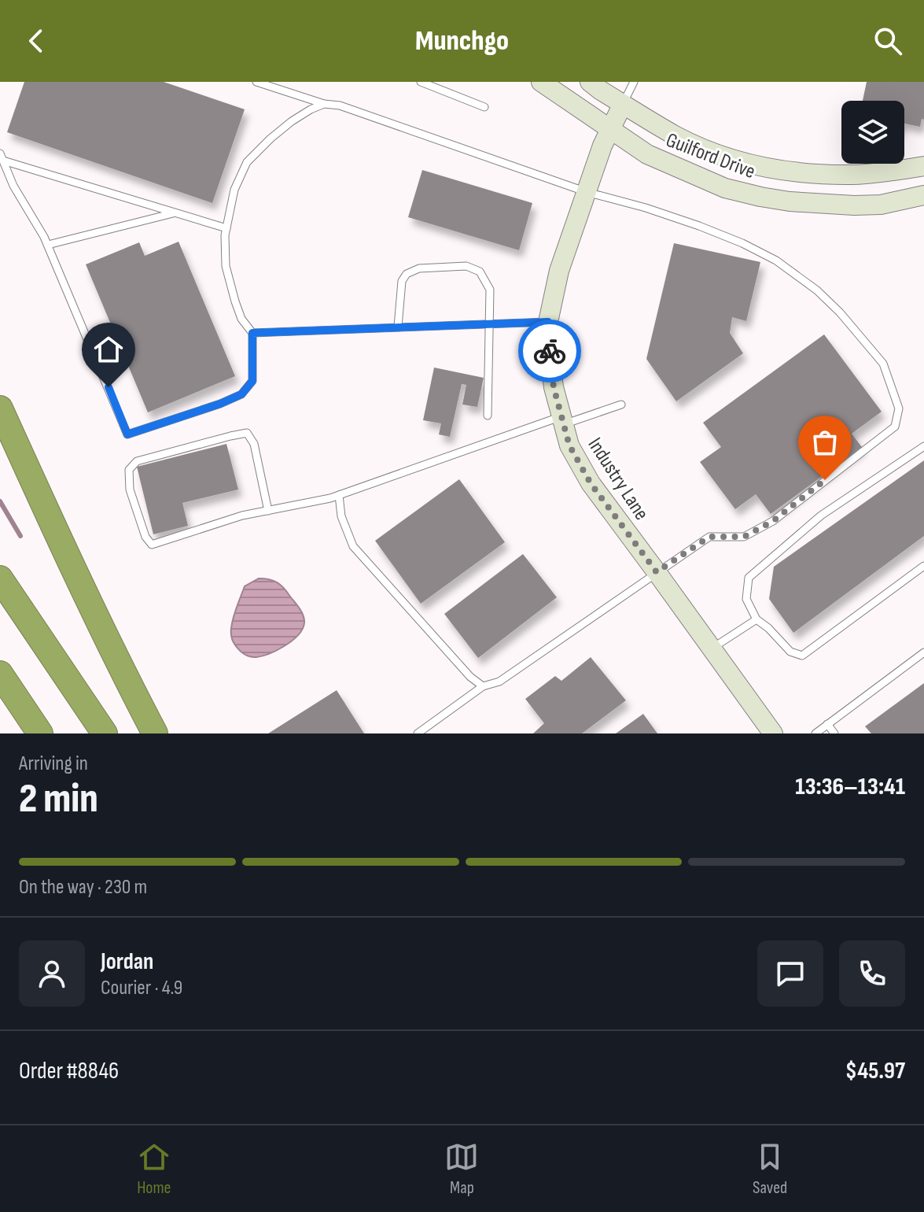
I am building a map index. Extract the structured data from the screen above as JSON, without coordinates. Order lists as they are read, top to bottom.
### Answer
{
  "streets": {
    "main road": ["Guilford Drive", "Industry Lane"]
  },
  "crossings": [
    ["Guilford Drive", "Industry Lane"]
  ],
  "page": {
    "header": "Munchgo",
    "heading": ["2 min", "Arriving in", "13:36–13:41"],
    "panel": [
      "Jordan",
      "Courier · 4.9",
      "Order #8846",
      "$45.97"
    ],
    "bar": "On the way · 230 m",
    "tabs": ["Home", "Map", "Saved"]
  }
}
